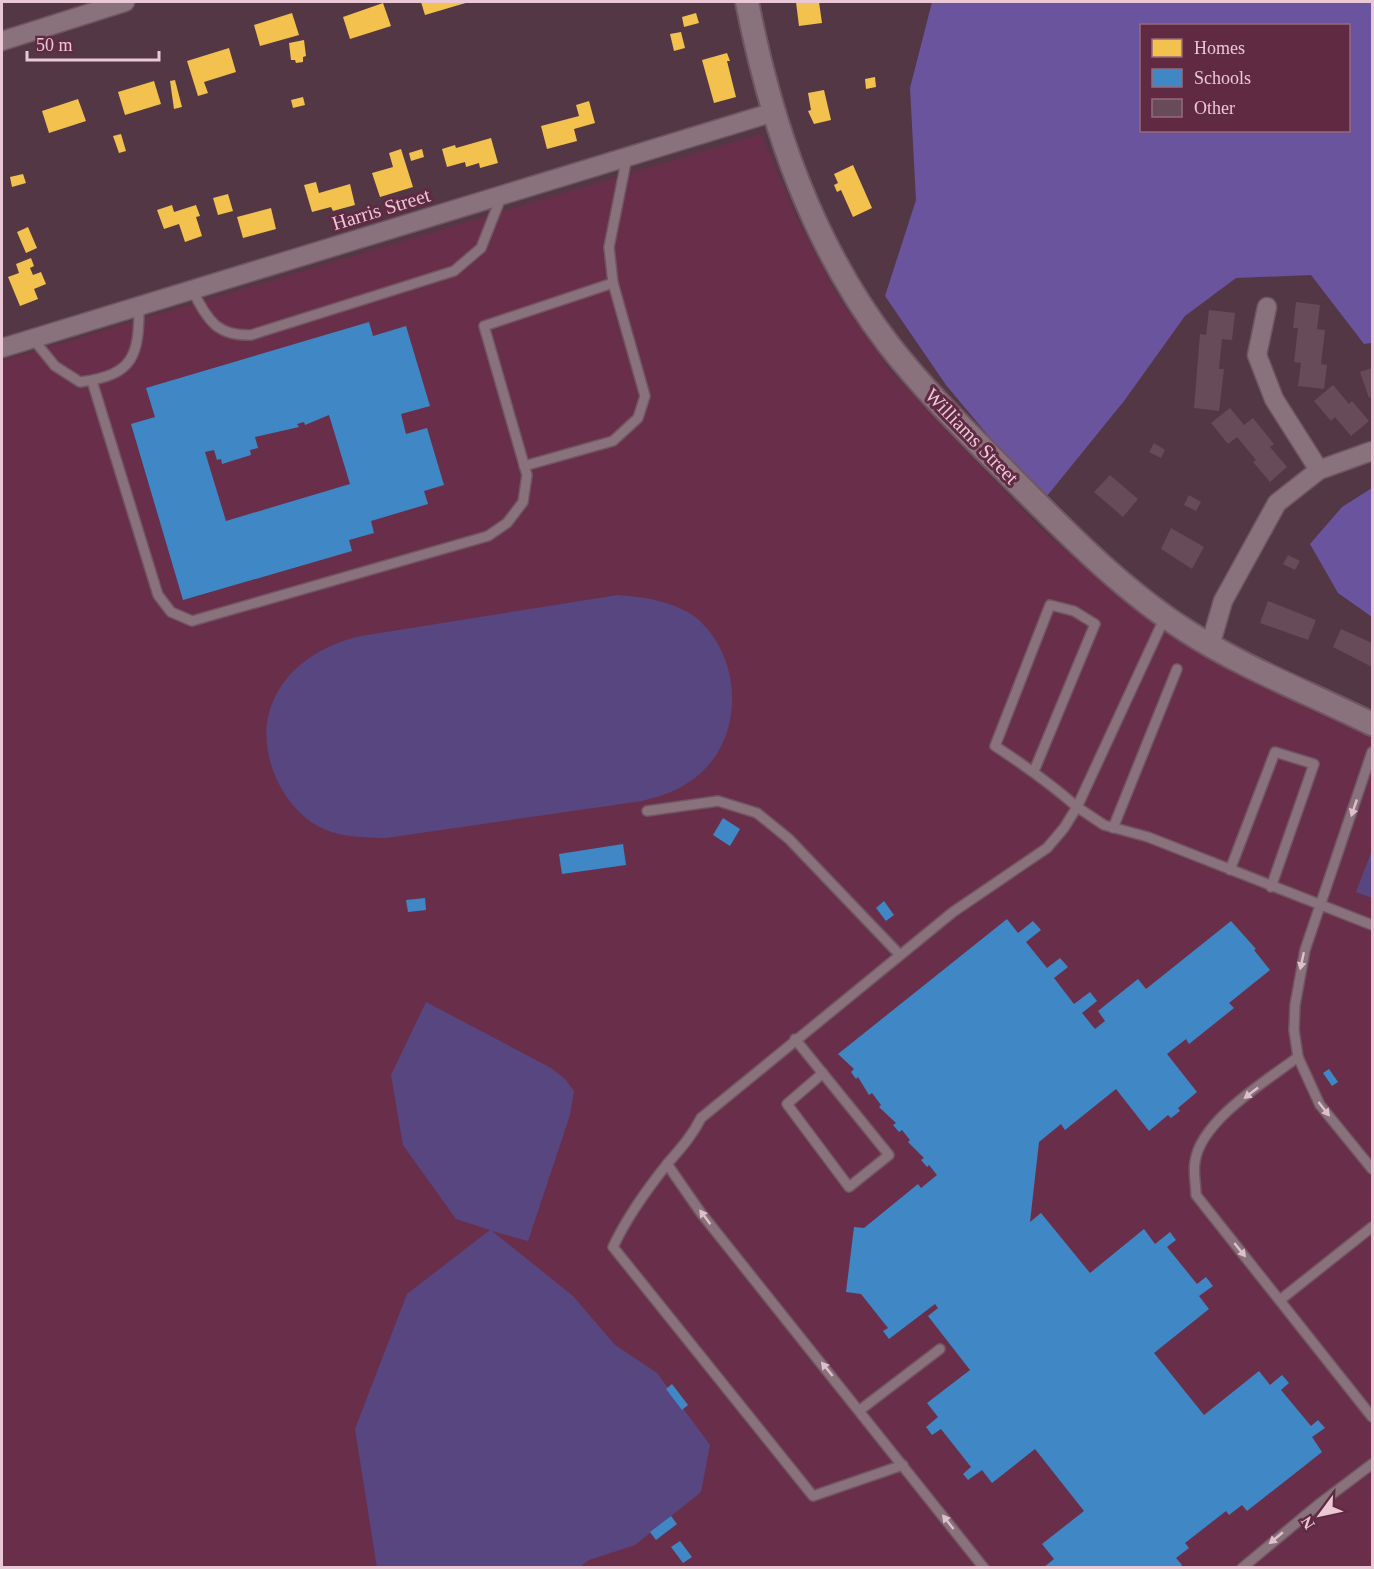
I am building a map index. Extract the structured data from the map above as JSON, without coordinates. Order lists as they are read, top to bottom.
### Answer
{
  "streets": {
    "street": ["Harris Street", "Williams Street"]
  },
  "crossings": [
    ["Harris Street", "Williams Street"]
  ],
  "legend": ["Homes", "Schools", "Other"],
  "scale_bar": "50 m",
  "north": "bottom left"
}
